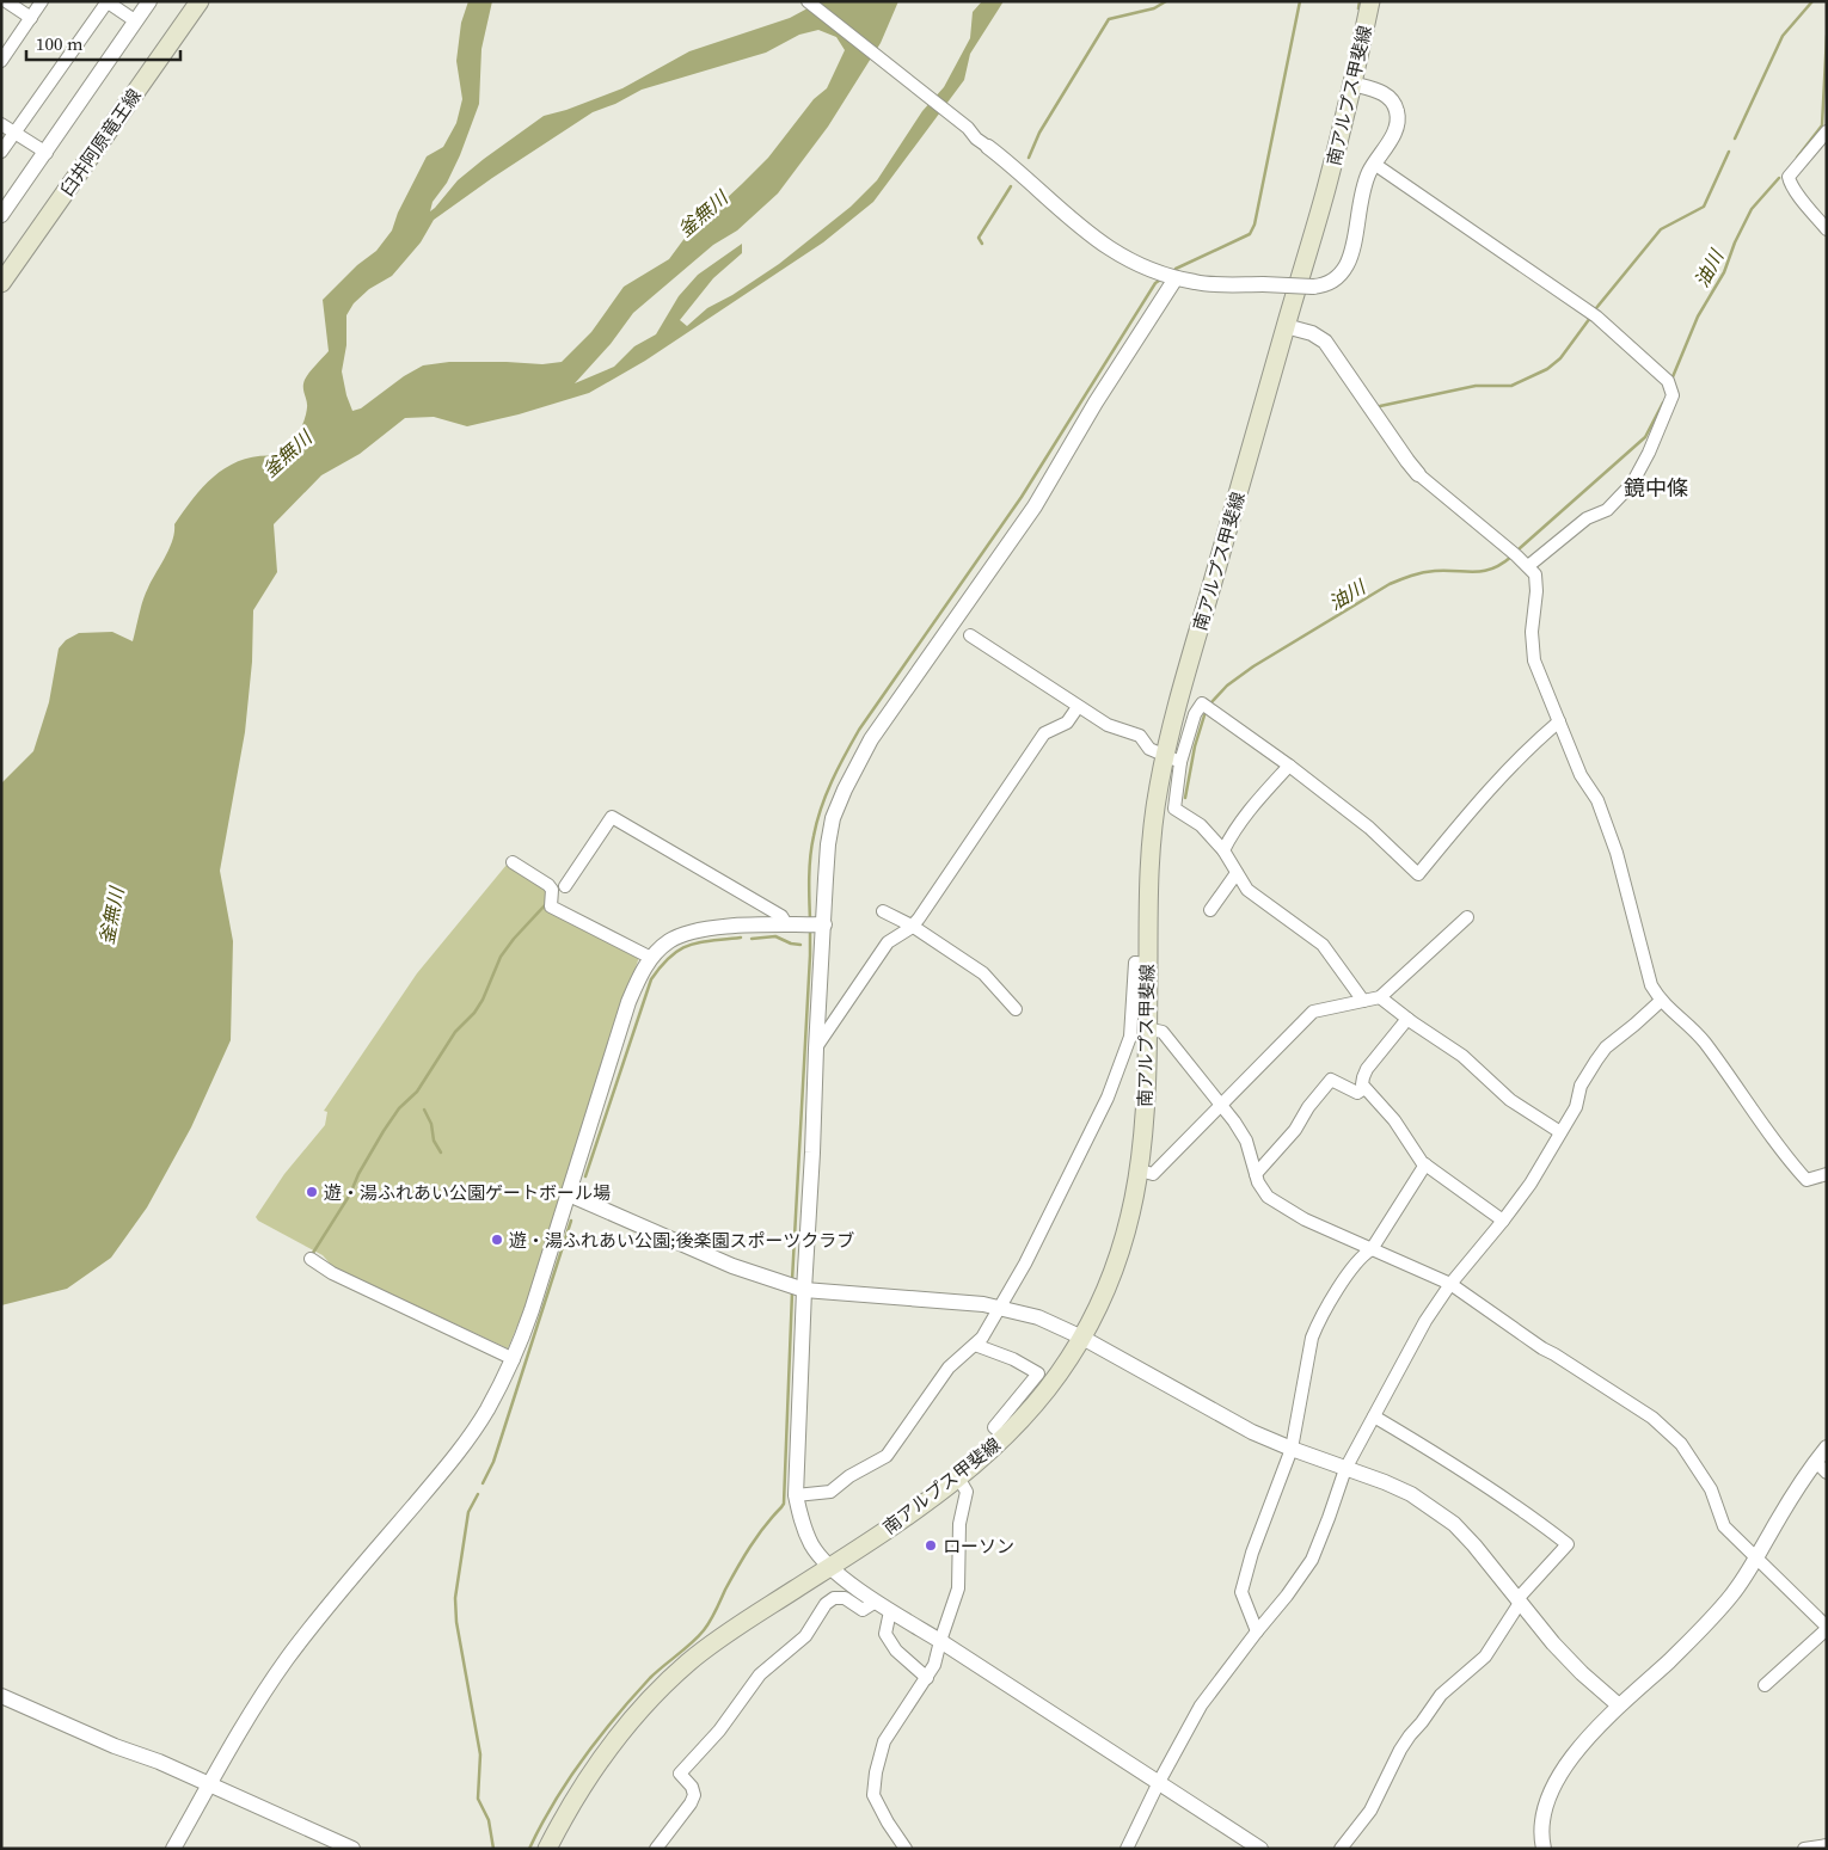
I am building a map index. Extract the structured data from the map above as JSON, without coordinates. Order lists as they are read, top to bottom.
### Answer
{
  "streets": {
    "main road": ["南アルプス甲斐線", "臼井阿原竜王線"]
  },
  "districts": ["鏡中條"],
  "water": ["釜無川", "油川"],
  "places": ["遊・湯ふれあい公園ゲートボール場", "遊・湯ふれあい公園;後楽園スポーツクラブ", "ローソン"],
  "scale_bar": "100 m"
}
